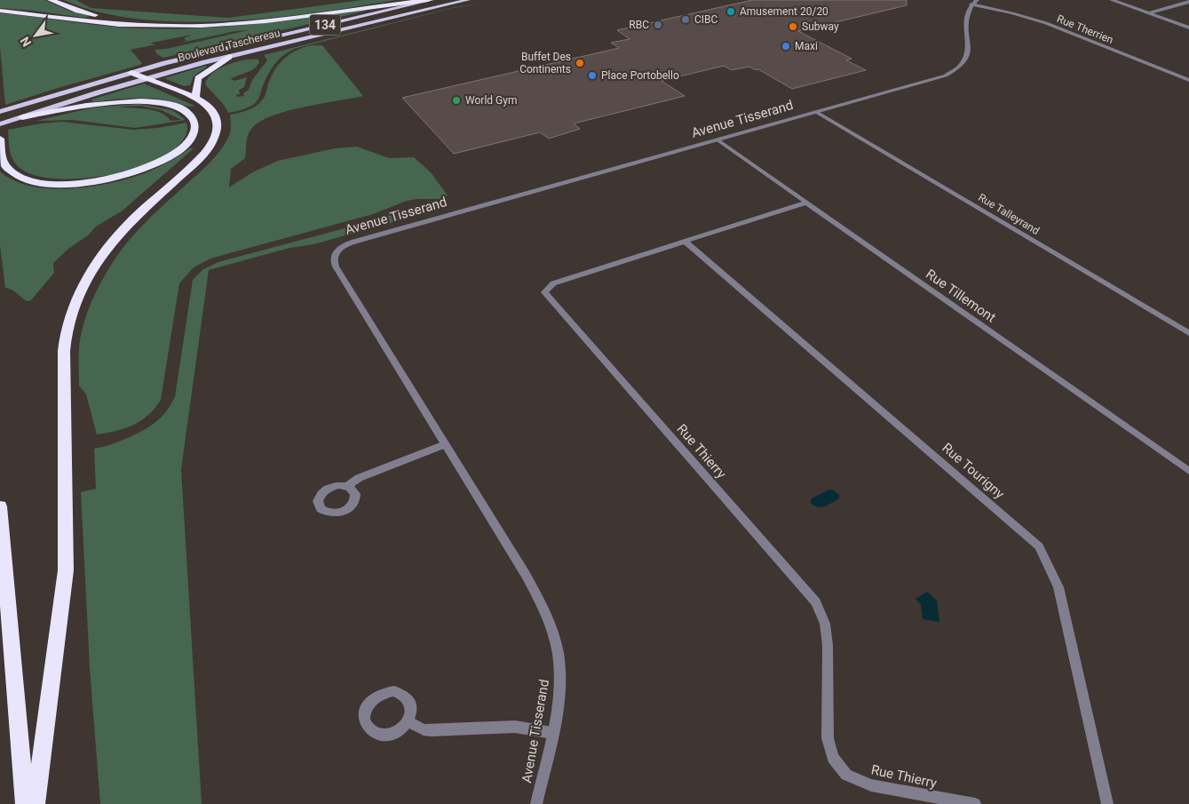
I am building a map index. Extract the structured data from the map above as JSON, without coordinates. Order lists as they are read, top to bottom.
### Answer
{
  "streets": {
    "main road": ["134", "Boulevard Taschereau"],
    "street": [
      "Rue Therrien",
      "Avenue Tisserand",
      "Rue Talleyrand",
      "Rue Tillemont",
      "Rue Thierry",
      "Rue Tourigny"
    ]
  },
  "crossings": [
    ["Rue Therrien", "Avenue Tisserand"],
    ["Avenue Tisserand", "Rue Talleyrand"],
    ["Avenue Tisserand", "Rue Tillemont"],
    ["Rue Tillemont", "Rue Thierry"],
    ["Rue Thierry", "Rue Tourigny"]
  ],
  "places": [
    "Amusement 20/20",
    "CIBC",
    "RBC",
    "Subway",
    "Maxi",
    "Buffet Des Continents",
    "Place Portobello",
    "World Gym"
  ],
  "north": "bottom left"
}
